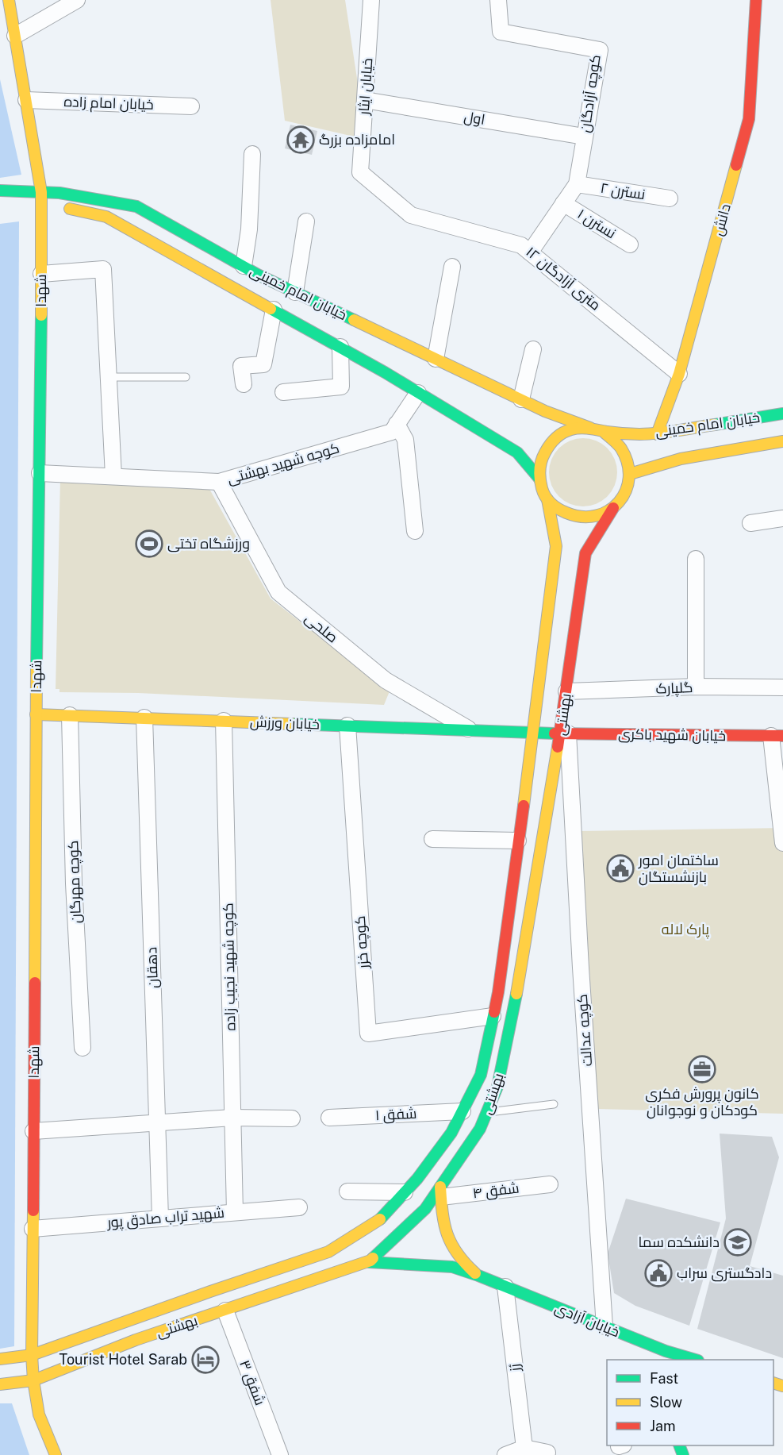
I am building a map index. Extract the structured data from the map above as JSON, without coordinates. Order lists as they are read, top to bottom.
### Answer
{
  "streets": {
    "main road": [
      "دانش",
      "شهدا",
      "خیابان امام خمینی",
      "بهشتی",
      "خیابان ورزش",
      "خیابان شهید باکری",
      "خیابان آزادی"
    ],
    "street": [
      "خیابان ایثار",
      "کوچه آزادگان",
      "خیابان امام زاده",
      "اول",
      "نسترن ۲",
      "نسترن ۱",
      "۱۲ متری آزادگان",
      "کوچه شهید بهشتی",
      "صلحی",
      "گلپارک",
      "کوچه مهرگان",
      "کوچه خزر",
      "کوچه شهید نجیب زاده",
      "دهقان",
      "کوچه عدالت",
      "شفق ۱",
      "شفق ۴",
      "شهید تراب صادق پور",
      "رُز",
      "شفق ۳"
    ]
  },
  "crossings": [
    ["خیابان ایثار", "اول"],
    ["خیابان ایثار", "۱۲ متری آزادگان"],
    ["کوچه آزادگان", "اول"],
    ["کوچه آزادگان", "نسترن ۲"],
    ["کوچه آزادگان", "نسترن ۱"],
    ["کوچه آزادگان", "۱۲ متری آزادگان"],
    ["خیابان امام زاده", "شهدا"],
    ["دانش", "۱۲ متری آزادگان"],
    ["دانش", "خیابان امام خمینی"],
    ["شهدا", "خیابان امام خمینی"],
    ["شهدا", "کوچه شهید بهشتی"],
    ["شهدا", "بهشتی"],
    ["شهدا", "خیابان ورزش"],
    ["شهدا", "شهید تراب صادق پور"],
    ["خیابان امام خمینی", "کوچه شهید بهشتی"],
    ["خیابان امام خمینی", "بهشتی"],
    ["کوچه شهید بهشتی", "صلحی"],
    ["صلحی", "خیابان ورزش"],
    ["گلپارک", "بهشتی"],
    ["بهشتی", "خیابان ورزش"],
    ["بهشتی", "خیابان شهید باکری"],
    ["بهشتی", "کوچه خزر"],
    ["بهشتی", "کوچه عدالت"],
    ["بهشتی", "شفق ۱"],
    ["بهشتی", "شفق ۴"],
    ["بهشتی", "خیابان آزادی"],
    ["بهشتی", "شفق ۳"],
    ["خیابان ورزش", "خیابان شهید باکری"],
    ["خیابان ورزش", "کوچه مهرگان"],
    ["خیابان ورزش", "کوچه خزر"],
    ["خیابان ورزش", "کوچه شهید نجیب زاده"],
    ["خیابان ورزش", "دهقان"],
    ["خیابان شهید باکری", "کوچه عدالت"],
    ["کوچه شهید نجیب زاده", "شهید تراب صادق پور"],
    ["دهقان", "شهید تراب صادق پور"],
    ["کوچه عدالت", "خیابان آزادی"],
    ["خیابان آزادی", "رُز"]
  ],
  "parks": ["پارک لاله"],
  "places": {
    "temple": ["امامزاده بزرگ"],
    "sports": ["ورزشگاه تختی"],
    "public building": ["ساختمان امور بازنشستگان", "دادگستری سراب"],
    "office": ["کانون پرورش فکری کودکان و نوجوانان"],
    "school or university": ["دانشکده سما"],
    "hotel": ["Tourist Hotel Sarab"]
  },
  "legend": ["Fast", "Slow", "Jam"]
}
